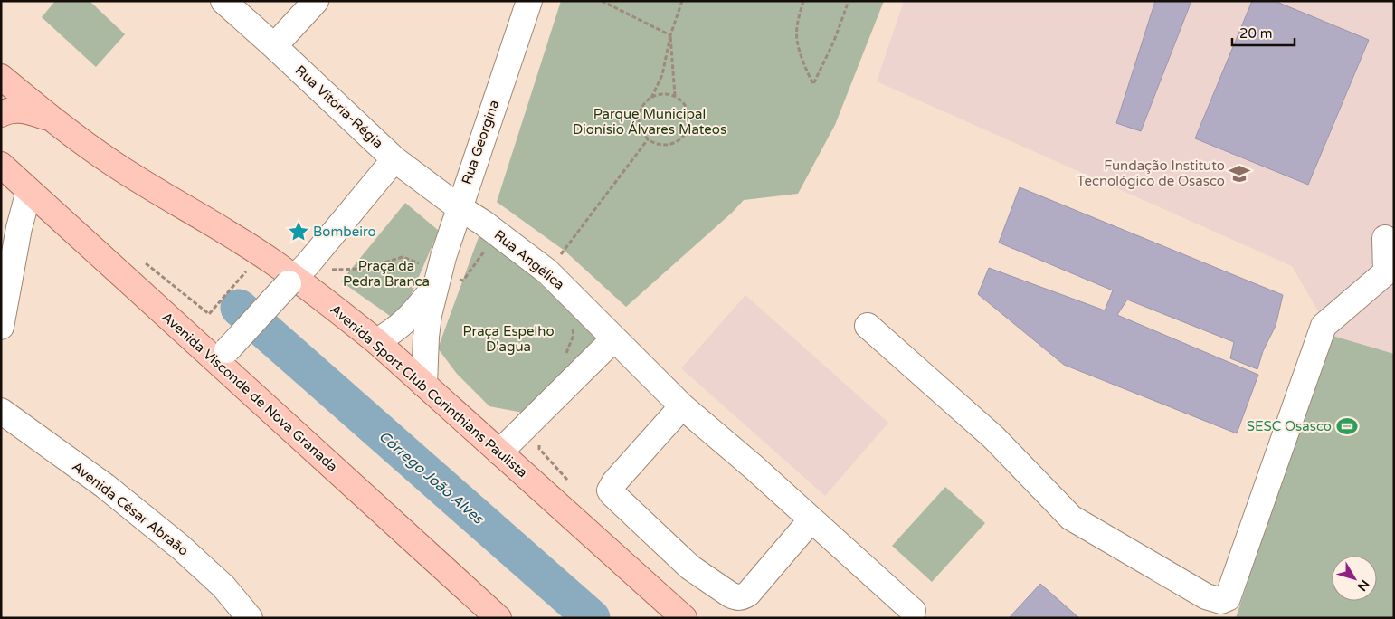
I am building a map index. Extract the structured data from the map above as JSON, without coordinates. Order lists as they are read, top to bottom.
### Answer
{
  "streets": {
    "main road": ["Avenida Sport Club Corinthians Paulista", "Avenida Visconde de Nova Granada"],
    "street": [
      "Rua Vitória-Régia",
      "Rua Georgina",
      "Rua Angélica",
      "Avenida César Abraão"
    ]
  },
  "crossings": [
    ["Rua Vitória-Régia", "Rua Georgina"],
    ["Rua Vitória-Régia", "Rua Angélica"],
    ["Rua Georgina", "Rua Angélica"],
    ["Rua Georgina", "Avenida Sport Club Corinthians Paulista"]
  ],
  "water": ["Córrego João Alves"],
  "parks": ["Parque Municipal Dionísio Álvares Mateos", "Praça da Pedra Branca", "Praça Espelho D'agua"],
  "places": {
    "school or university": ["Fundação Instituto Tecnológico de Osasco"],
    "place": ["Bombeiro"],
    "sports": ["SESC Osasco"]
  },
  "scale_bar": "20 m",
  "north": "bottom right"
}
